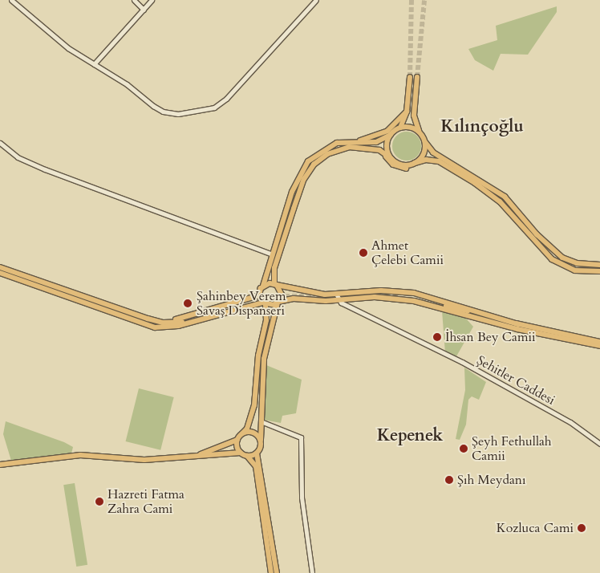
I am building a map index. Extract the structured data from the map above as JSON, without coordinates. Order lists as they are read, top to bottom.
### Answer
{
  "streets": {
    "street": ["Şehitler Caddesi"]
  },
  "districts": ["Kılınçoğlu", "Kepenek"],
  "places": [
    "Ahmet Çelebi Camii",
    "Şahinbey Verem Savaş Dispanseri",
    "İhsan Bey Camii",
    "Şeyh Fethullah Camii",
    "Şıh Meydanı",
    "Hazreti Fatma Zahra Cami",
    "Kozluca Cami"
  ]
}
